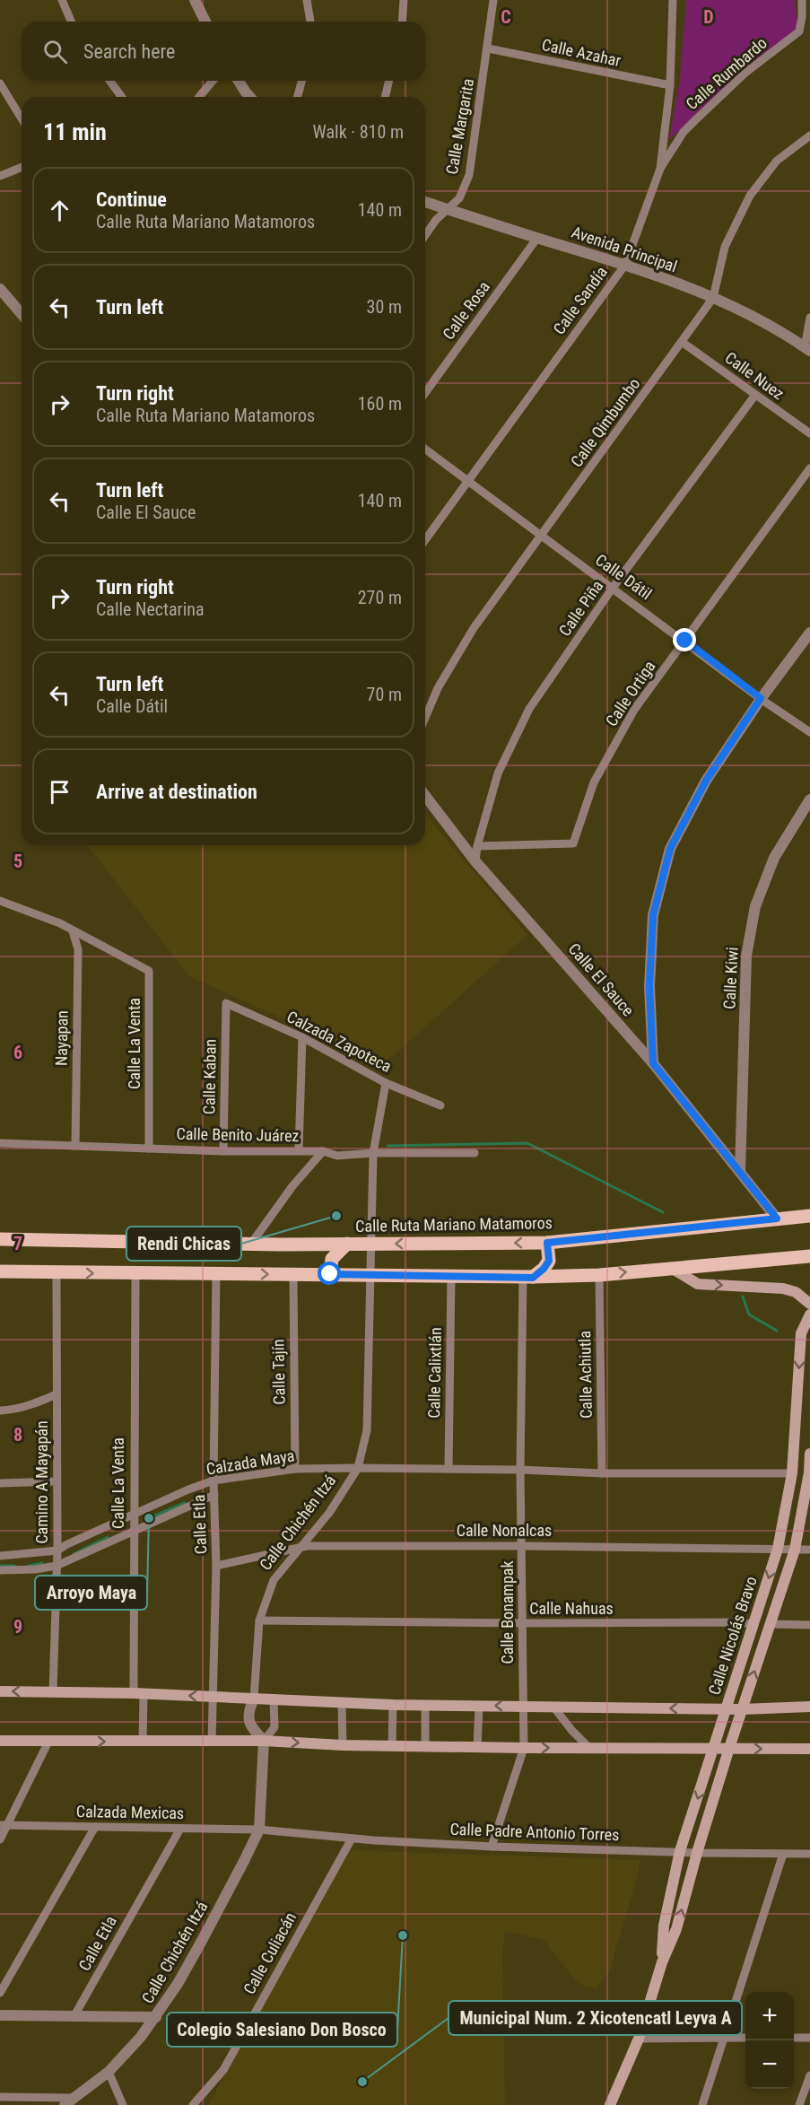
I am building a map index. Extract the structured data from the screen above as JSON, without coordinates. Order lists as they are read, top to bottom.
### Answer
{
  "streets": {
    "main road": ["Calle Ruta Mariano Matamoros", "Calle Nicolás Bravo"],
    "street": [
      "Calle Azahar",
      "Calle Rumbardo",
      "Calle Margarita",
      "Avenida Principal",
      "Calle Sandía",
      "Calle Rosa",
      "Calle Nuez",
      "Calle Qimbumbo",
      "Calle Dátil",
      "Calle Piña",
      "Calle Ortiga",
      "Calle Kiwi",
      "Calle El Sauce",
      "Nayapan",
      "Calzada Zapoteca",
      "Calle La Venta",
      "Calle Kaban",
      "Calle Benito Juárez",
      "Calle Tajín",
      "Calle Calixtlán",
      "Calle Achiutla",
      "Calzada Maya",
      "Camino A Mayapán",
      "Calle Chichén Itzá",
      "Calle Etla",
      "Calle Nonalcas",
      "Calle Nahuas",
      "Calle Bonampak",
      "Calzada Mexicas",
      "Calle Padre Antonio Torres",
      "Calle Culiacán"
    ]
  },
  "crossings": [
    ["Calle Azahar", "Calle Margarita"],
    ["Calle Azahar", "Calle Sandía"],
    ["Calle Rumbardo", "Calle Sandía"],
    ["Calle Margarita", "Avenida Principal"],
    ["Avenida Principal", "Calle Sandía"],
    ["Avenida Principal", "Calle Rosa"],
    ["Avenida Principal", "Calle Qimbumbo"],
    ["Calle Sandía", "Calle Dátil"],
    ["Calle Nuez", "Calle Qimbumbo"],
    ["Calle Nuez", "Calle Piña"],
    ["Calle Qimbumbo", "Calle Dátil"],
    ["Calle Dátil", "Calle Piña"],
    ["Calle Dátil", "Calle Ortiga"],
    ["Calle Piña", "Calle Ortiga"],
    ["Calle Piña", "Calle El Sauce"],
    ["Calle Kiwi", "Calle El Sauce"],
    ["Calle El Sauce", "Calle Ruta Mariano Matamoros"],
    ["Nayapan", "Calle La Venta"],
    ["Nayapan", "Calle Benito Juárez"],
    ["Calzada Zapoteca", "Calle Kaban"],
    ["Calzada Zapoteca", "Calle Chichén Itzá"],
    ["Calle La Venta", "Calle Benito Juárez"],
    ["Calle La Venta", "Calzada Maya"],
    ["Calle Kaban", "Calle Benito Juárez"],
    ["Calle Benito Juárez", "Calle Chichén Itzá"],
    ["Calle Ruta Mariano Matamoros", "Calle Chichén Itzá"],
    ["Calle Tajín", "Calzada Maya"],
    ["Calle Calixtlán", "Calzada Maya"],
    ["Calle Achiutla", "Calzada Maya"],
    ["Calzada Maya", "Camino A Mayapán"],
    ["Calzada Maya", "Calle Chichén Itzá"],
    ["Calzada Maya", "Calle Etla"],
    ["Calzada Maya", "Calle Bonampak"],
    ["Calzada Maya", "Calle Nicolás Bravo"],
    ["Calle Chichén Itzá", "Calle Nonalcas"],
    ["Calle Chichén Itzá", "Calle Nahuas"],
    ["Calle Chichén Itzá", "Calzada Mexicas"],
    ["Calle Chichén Itzá", "Calle Padre Antonio Torres"],
    ["Calle Etla", "Calle Nonalcas"],
    ["Calle Etla", "Calzada Mexicas"],
    ["Calle Nonalcas", "Calle Bonampak"],
    ["Calle Nonalcas", "Calle Nicolás Bravo"],
    ["Calle Nahuas", "Calle Bonampak"],
    ["Calle Nahuas", "Calle Nicolás Bravo"],
    ["Calle Bonampak", "Calle Padre Antonio Torres"],
    ["Calle Nicolás Bravo", "Calle Padre Antonio Torres"],
    ["Calzada Mexicas", "Calle Padre Antonio Torres"],
    ["Calle Padre Antonio Torres", "Calle Culiacán"]
  ],
  "places": [
    "Rendi Chicas",
    "Arroyo Maya",
    "Colegio Salesiano Don Bosco",
    "Municipal Num. 2 Xicotencatl Leyva A"
  ],
  "page": {
    "search": "Search here",
    "heading": ["11 min", "Walk · 810 m"],
    "list": [
      ["Continue", "Calle Ruta Mariano Matamoros", "140 m"],
      ["Turn left", "30 m"],
      ["Turn right", "Calle Ruta Mariano Matamoros", "160 m"],
      ["Turn left", "Calle El Sauce", "140 m"],
      ["Turn right", "Calle Nectarina", "270 m"],
      ["Turn left", "Calle Dátil", "70 m"],
      "Arrive at destination"
    ],
    "map_buttons": ["+", "−"]
  },
  "grid": {
    "columns": ["C", "D"],
    "rows": [
      "5",
      "6",
      "7",
      "8",
      "9"
    ]
  }
}
